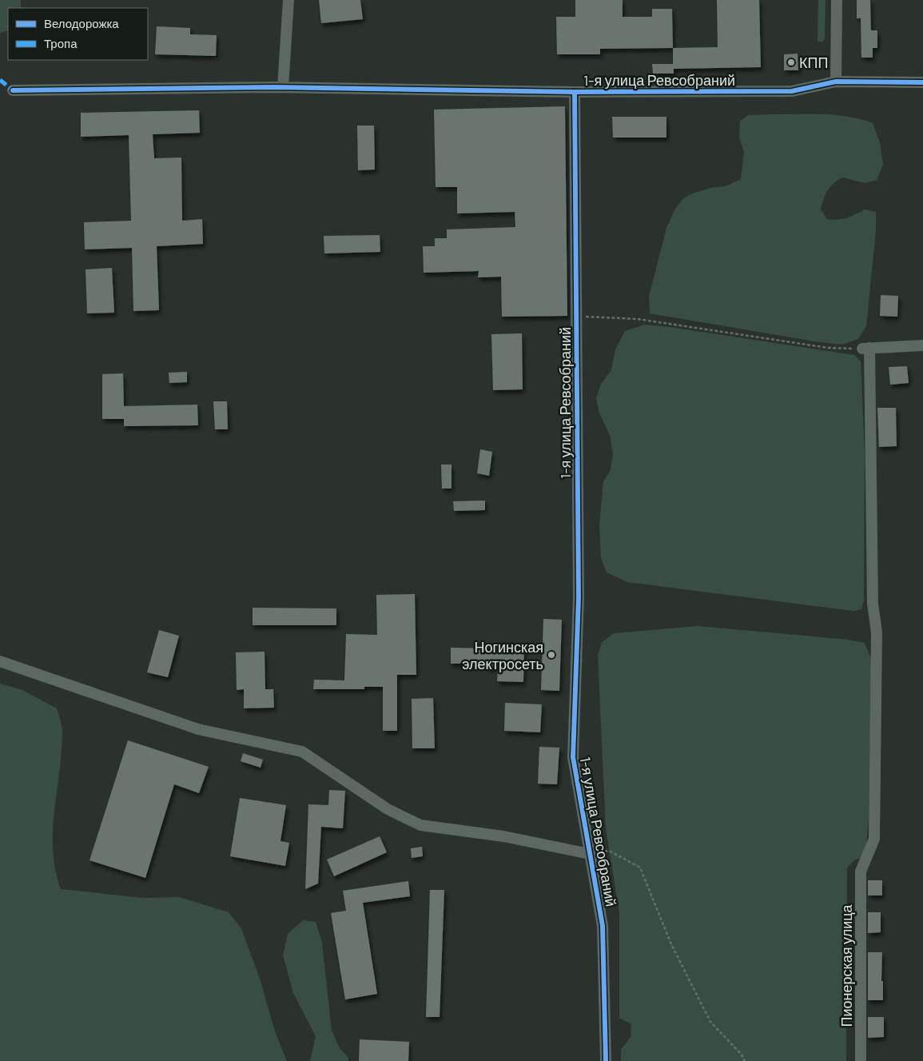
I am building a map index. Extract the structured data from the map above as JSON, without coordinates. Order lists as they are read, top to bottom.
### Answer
{
  "streets": {
    "street": ["1-я улица Ревсобраний", "Пионерская улица"]
  },
  "places": ["КПП", "Ногинская электросеть"],
  "legend": ["Велодорожка", "Тропа"]
}
